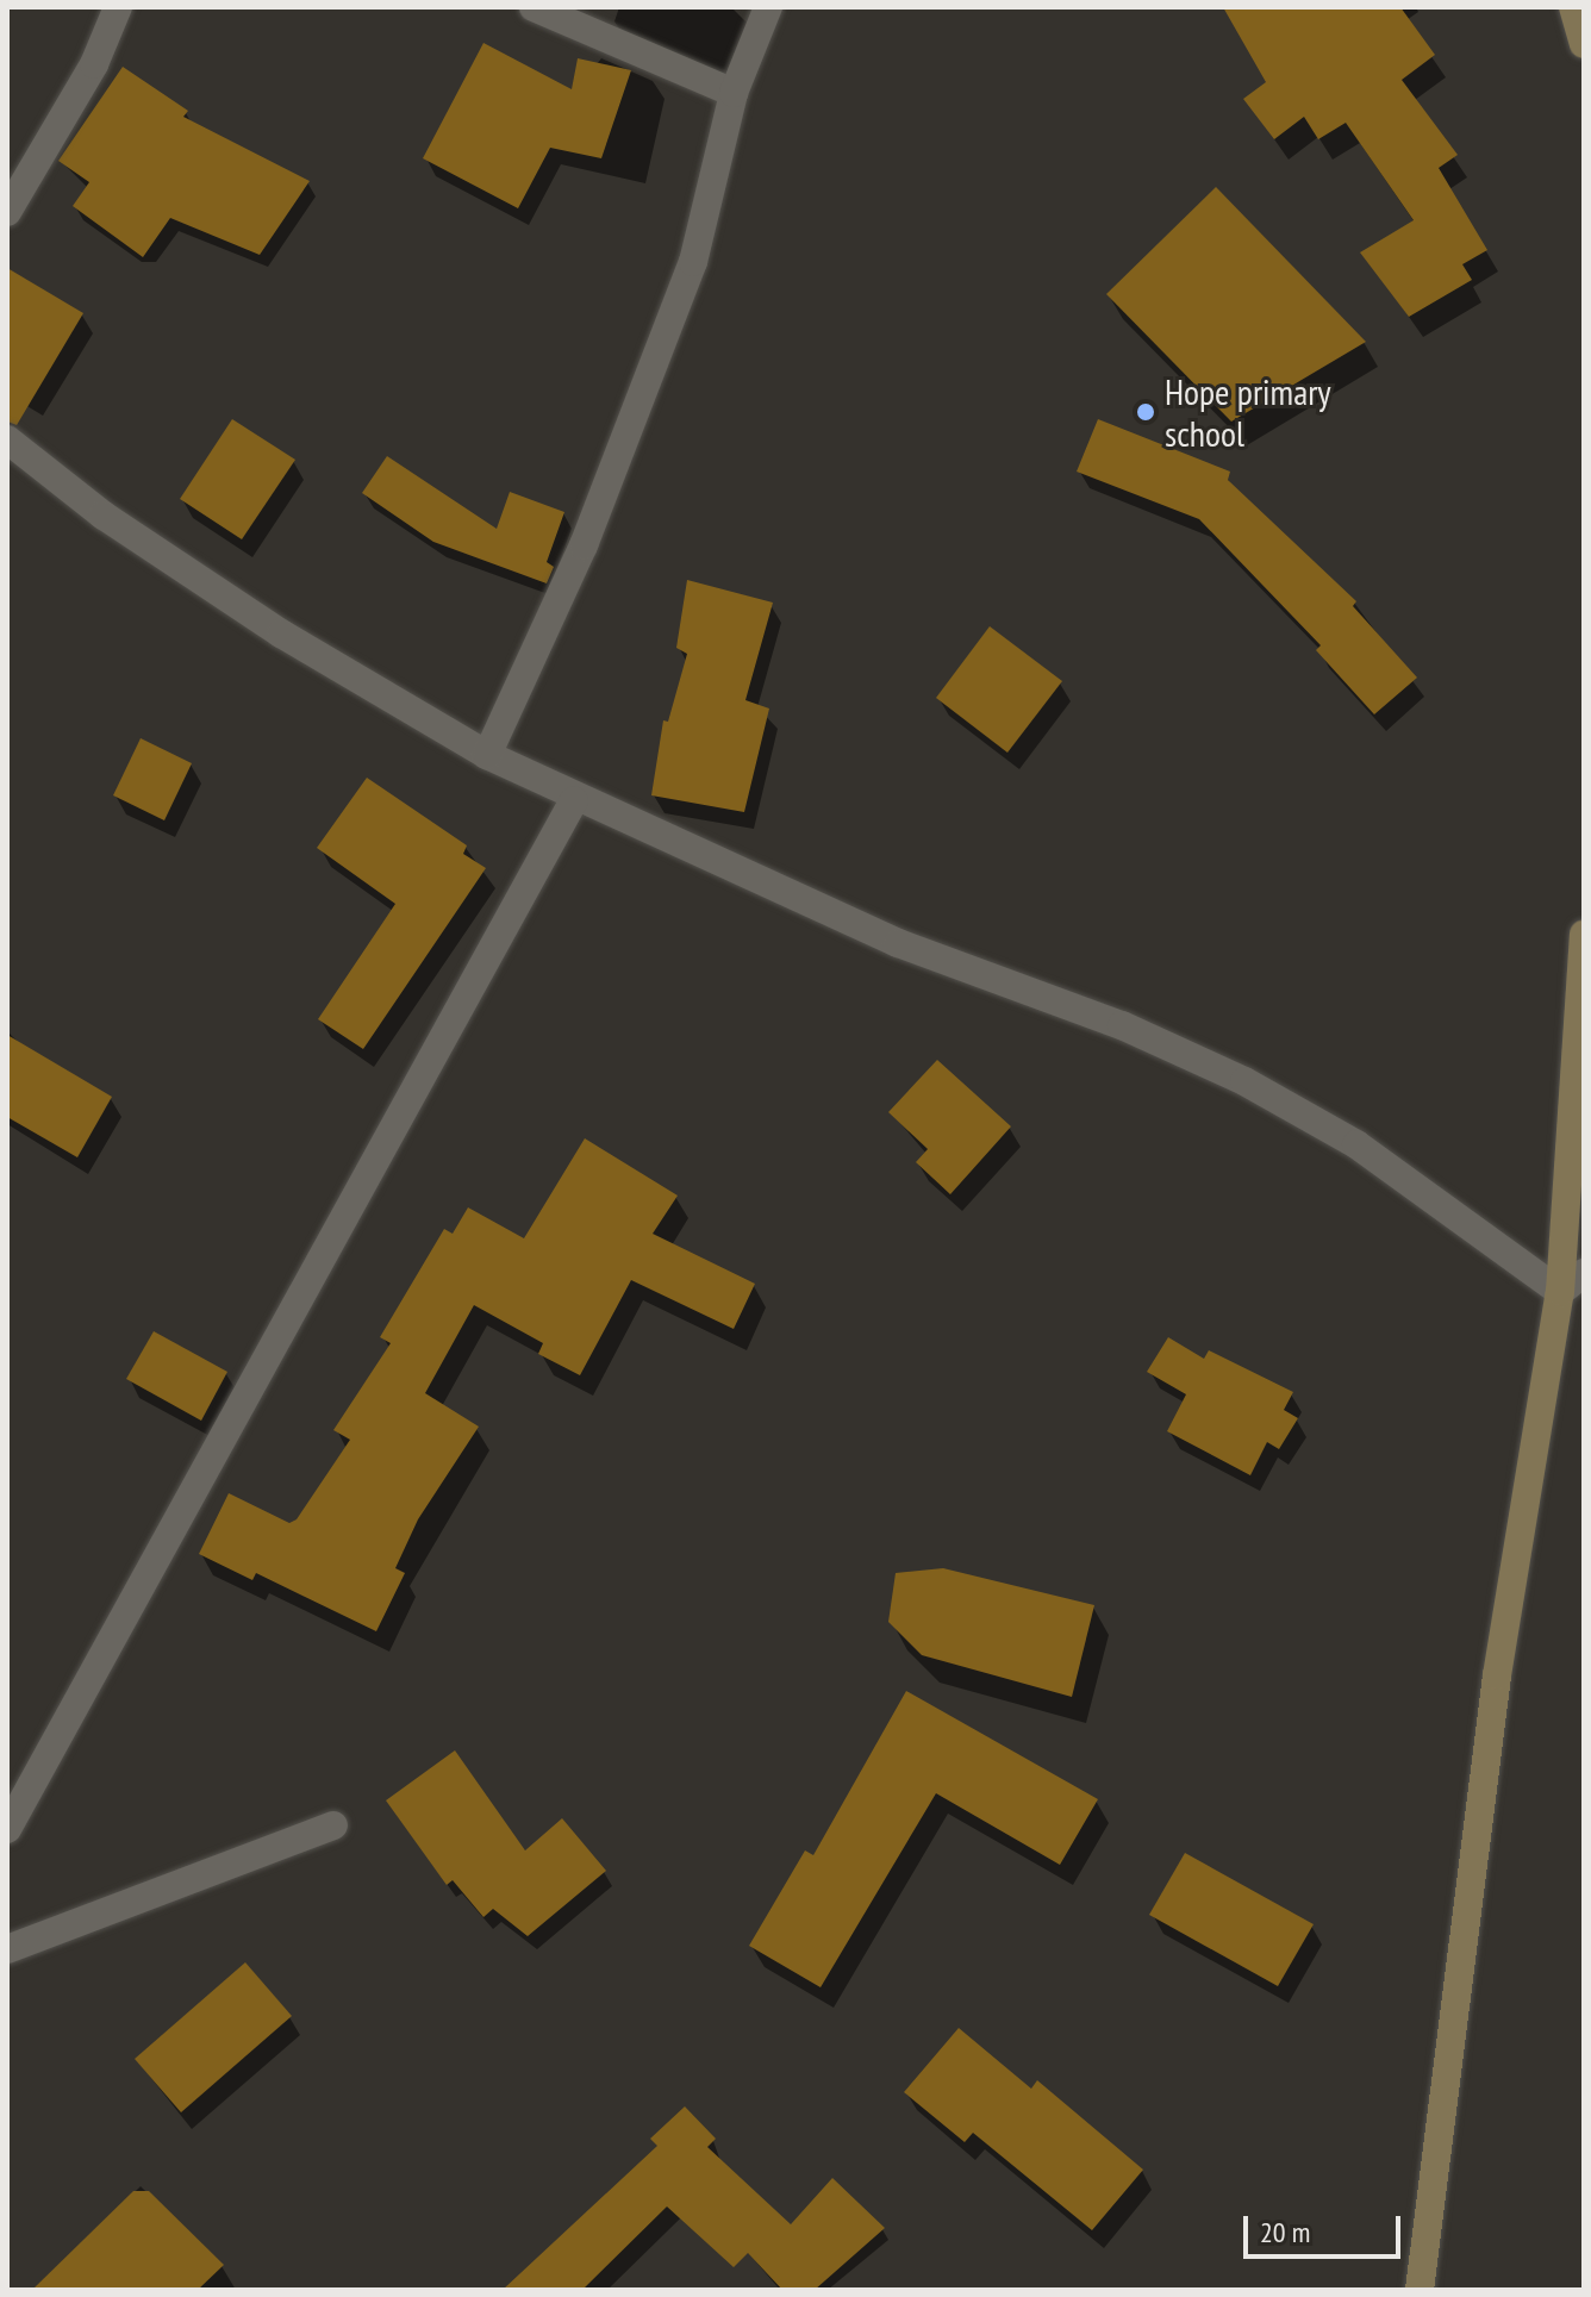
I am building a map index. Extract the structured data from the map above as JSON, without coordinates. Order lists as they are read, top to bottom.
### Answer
{
  "places": ["Hope primary school"],
  "scale_bar": "20 m"
}
